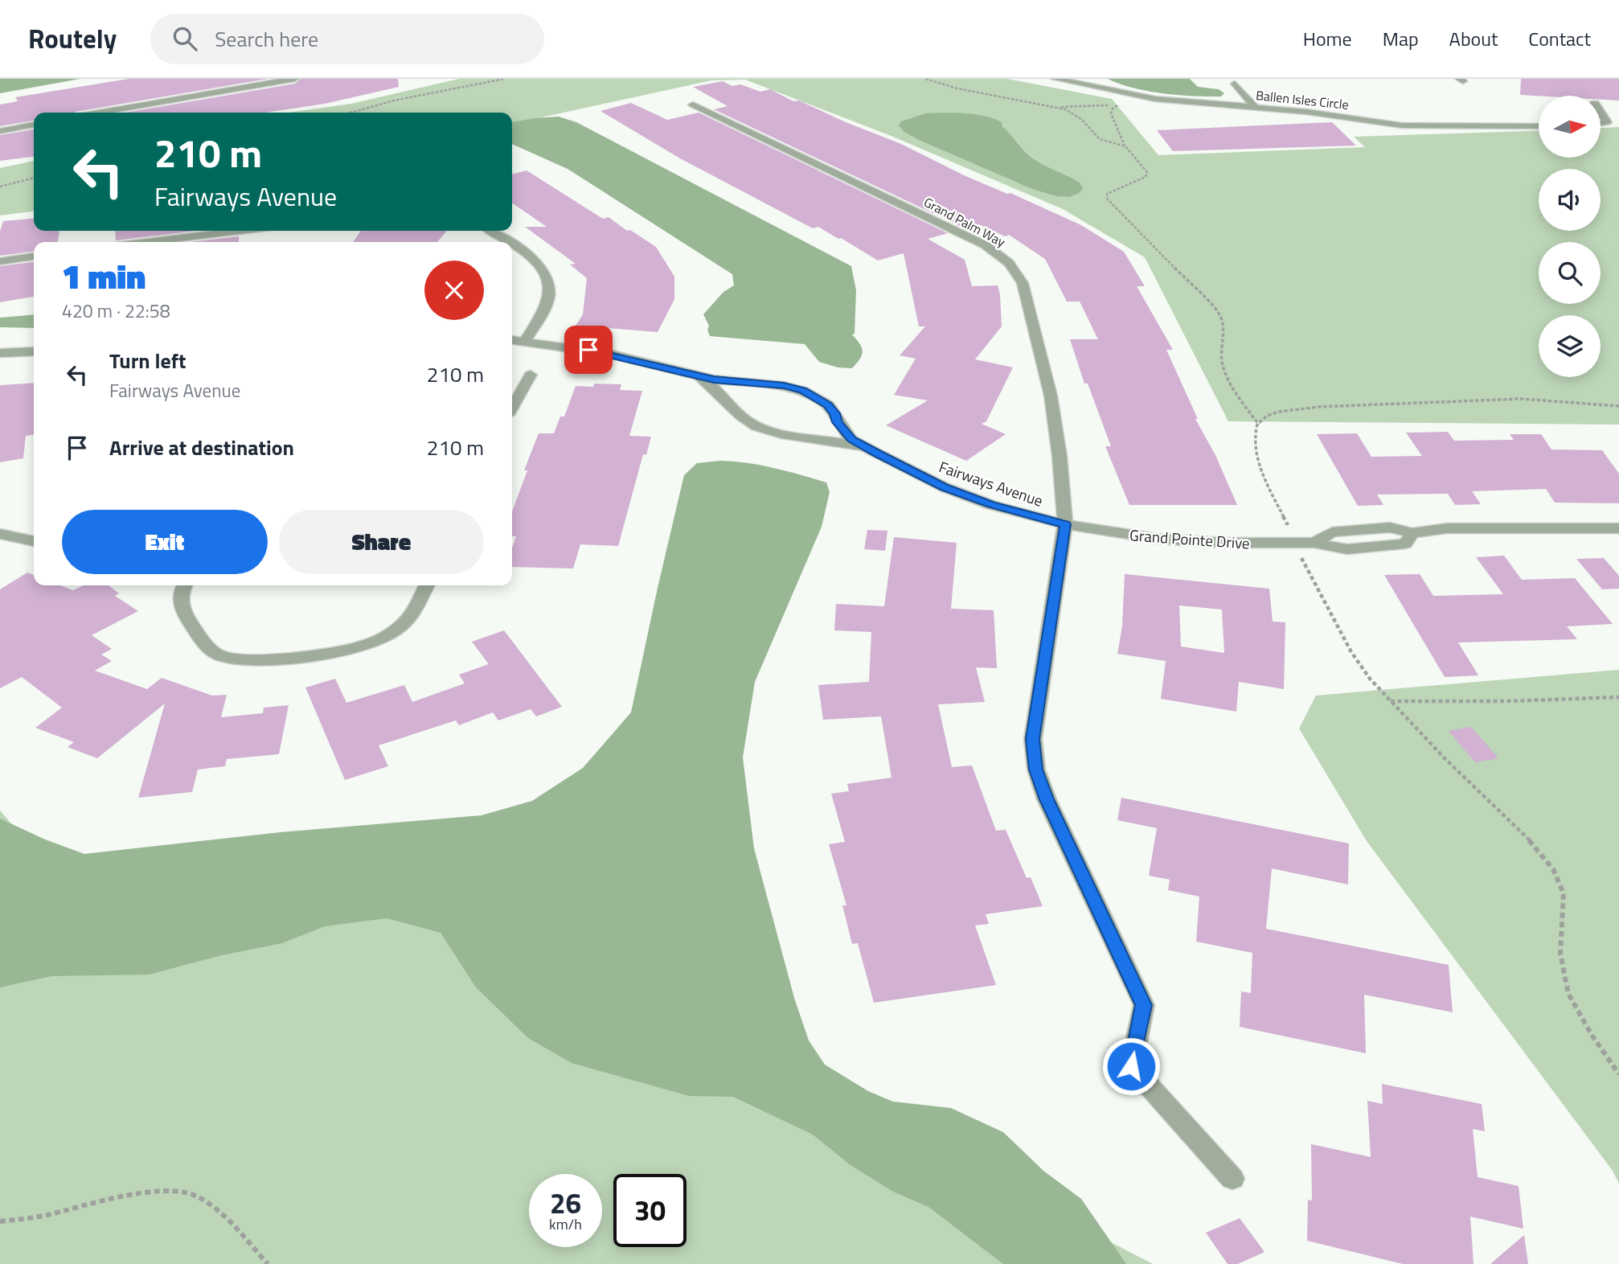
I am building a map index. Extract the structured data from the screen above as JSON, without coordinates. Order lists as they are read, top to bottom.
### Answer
{
  "streets": {
    "street": [
      "Ballen Isles Circle",
      "Grand Palm Way",
      "Fairways Avenue",
      "Grand Pointe Drive"
    ]
  },
  "crossings": [
    ["Grand Palm Way", "Fairways Avenue"],
    ["Grand Palm Way", "Grand Pointe Drive"],
    ["Fairways Avenue", "Grand Pointe Drive"]
  ],
  "north": "right",
  "page": {
    "header": "Routely",
    "search": "Search here",
    "nav": [
      "Home",
      "Map",
      "About",
      "Contact"
    ],
    "turn": ["210 m", "Fairways Avenue"],
    "heading": ["1 min", "420 m · 22:58"],
    "list": [
      {
        "name": "Turn left",
        "note": "Fairways Avenue",
        "value": "210 m"
      },
      {
        "name": "Arrive at destination",
        "value": "210 m"
      }
    ],
    "buttons": ["Exit", "Share"],
    "speed": "26 km/h",
    "limit": "30"
  }
}
